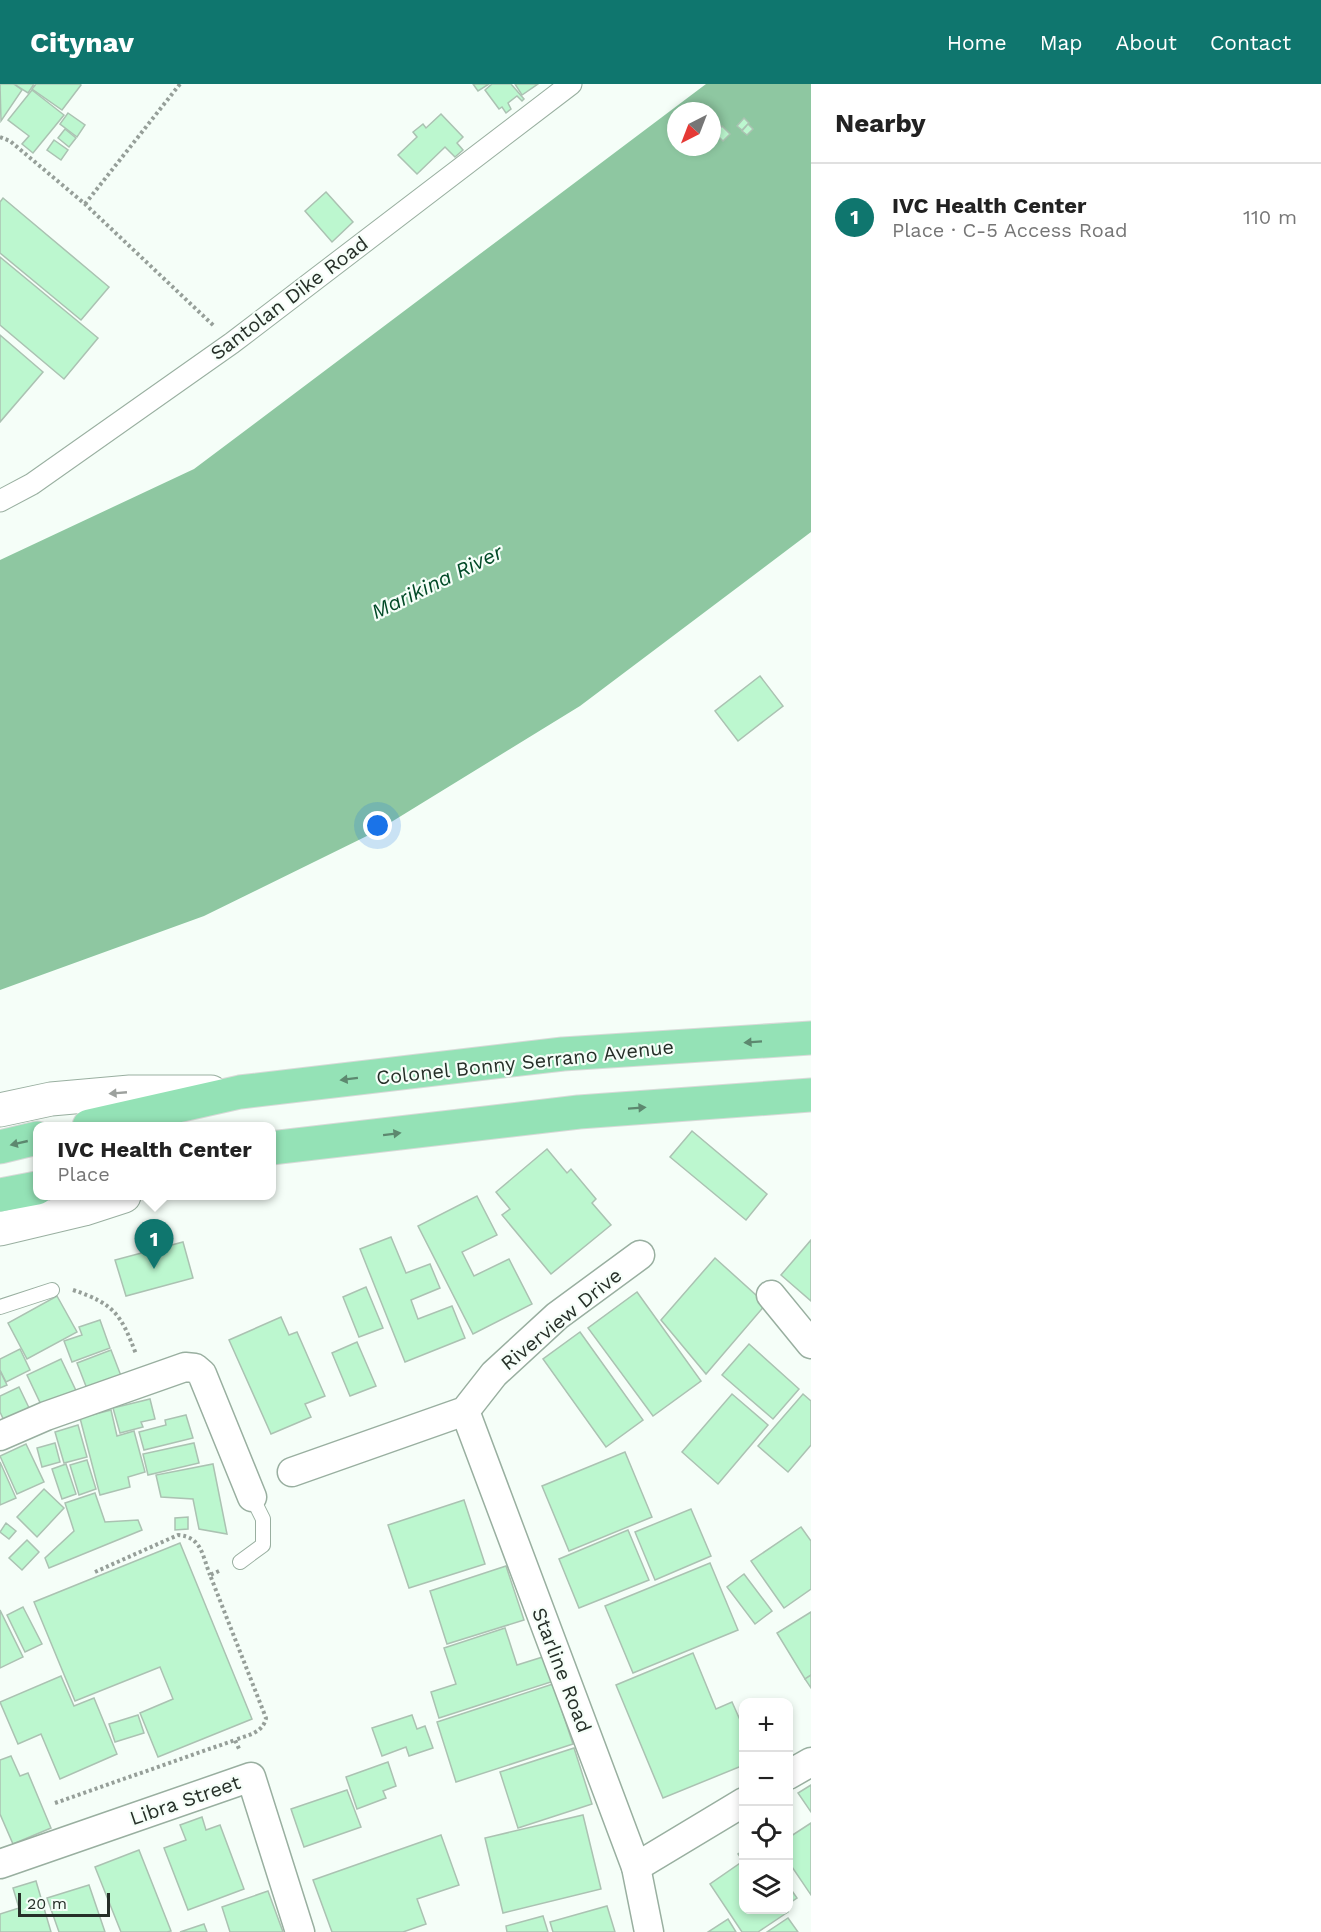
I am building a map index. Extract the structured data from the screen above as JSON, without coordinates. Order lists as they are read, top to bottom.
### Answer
{
  "streets": {
    "main road": ["Colonel Bonny Serrano Avenue"],
    "street": [
      "Santolan Dike Road",
      "Riverview Drive",
      "Starline Road",
      "Libra Street"
    ]
  },
  "crossings": [
    ["Riverview Drive", "Starline Road"]
  ],
  "water": ["Marikina River"],
  "scale_bar": "20 m",
  "north": "bottom left",
  "page": {
    "header": "Citynav",
    "nav": [
      "Home",
      "Map",
      "About",
      "Contact"
    ],
    "heading": "Nearby",
    "list": [
      {
        "mark": "1",
        "name": "IVC Health Center",
        "note": "Place · C-5 Access Road",
        "value": "110 m"
      }
    ],
    "popup": ["IVC Health Center", "Place"],
    "pins": "1",
    "map_buttons": ["+", "−"],
    "scale": "20 m"
  }
}
